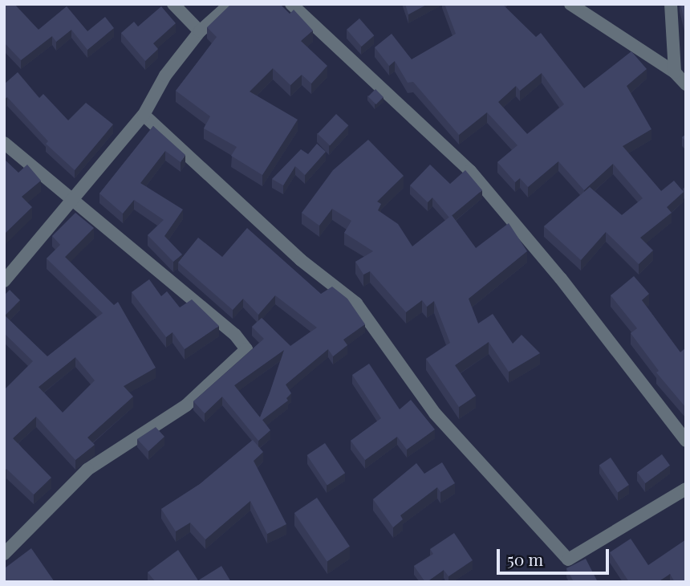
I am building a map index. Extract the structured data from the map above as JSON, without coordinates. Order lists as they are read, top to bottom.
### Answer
{
  "scale_bar": "50 m"
}
